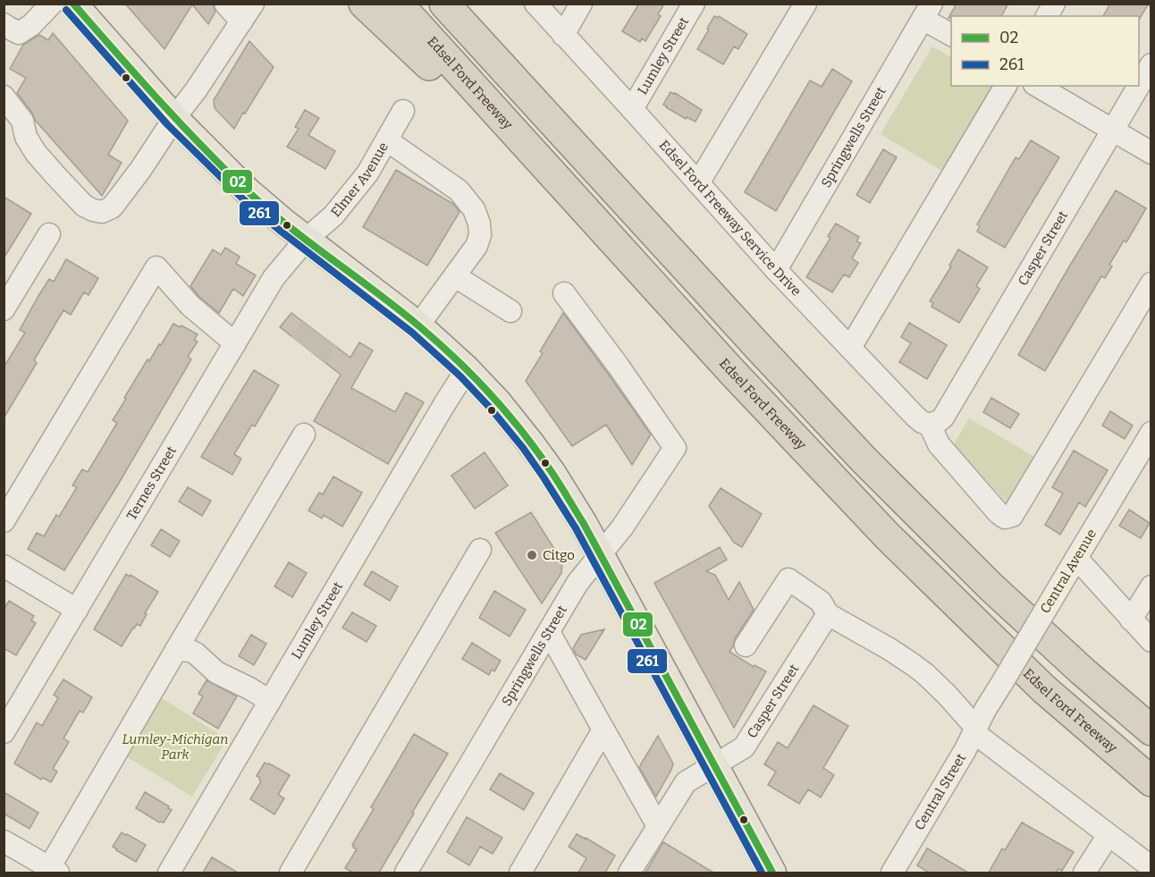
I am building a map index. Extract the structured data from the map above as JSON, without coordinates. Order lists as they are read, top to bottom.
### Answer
{
  "streets": {
    "highway": ["Edsel Ford Freeway"],
    "street": [
      "Lumley Street",
      "Springwells Street",
      "Elmer Avenue",
      "Edsel Ford Freeway Service Drive",
      "Casper Street",
      "Ternes Street",
      "Central Avenue",
      "Central Street"
    ]
  },
  "crossings": [
    ["Lumley Street", "Edsel Ford Freeway Service Drive"],
    ["Springwells Street", "Edsel Ford Freeway Service Drive"],
    ["Elmer Avenue", "Ternes Street"],
    ["Edsel Ford Freeway Service Drive", "Casper Street"],
    ["Central Avenue", "Central Street"]
  ],
  "parks": ["Lumley-Michigan Park"],
  "places": ["Citgo"],
  "lines": ["transit line 02", "transit line 261"],
  "legend": ["02", "261"]
}
